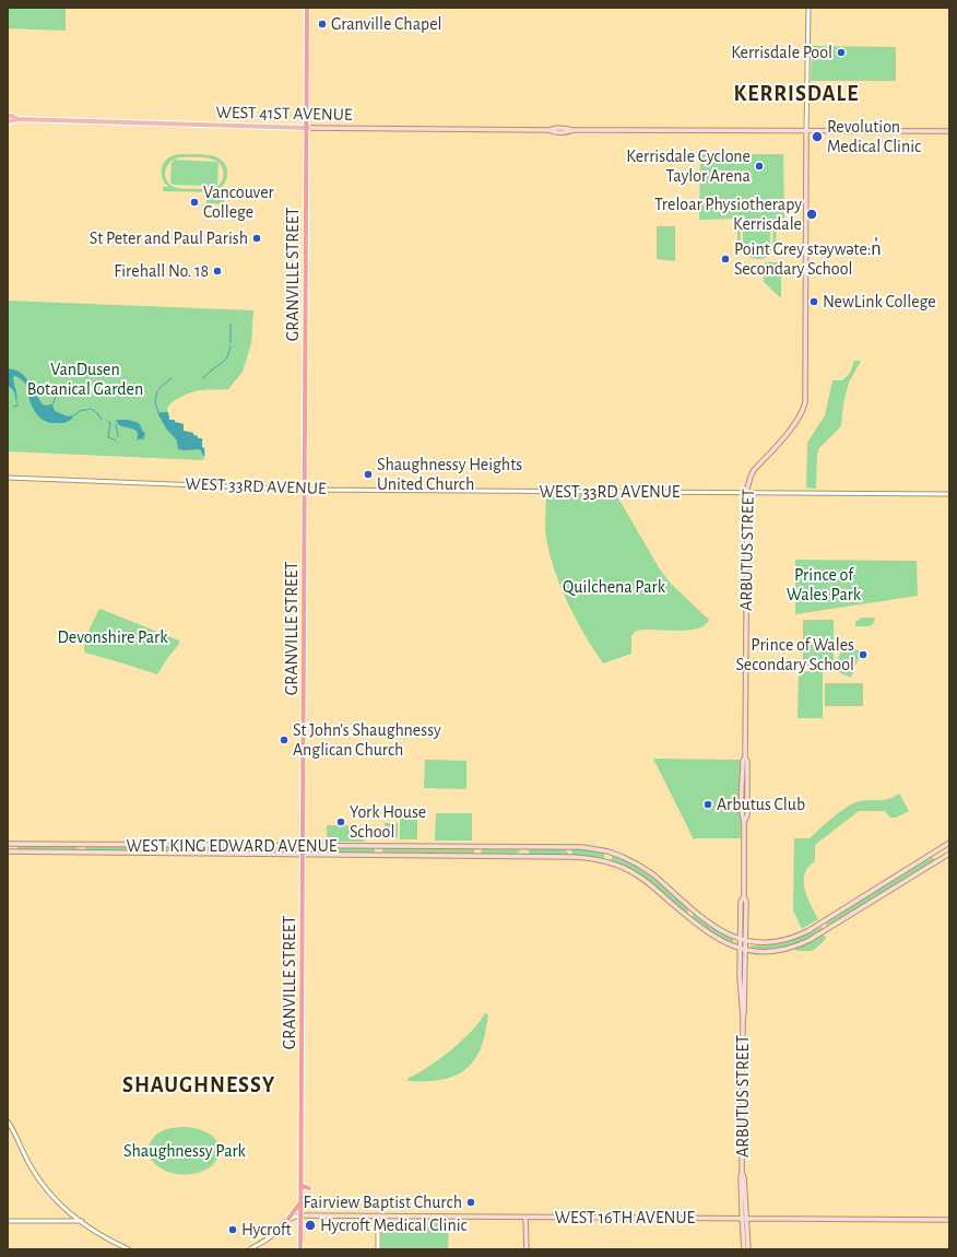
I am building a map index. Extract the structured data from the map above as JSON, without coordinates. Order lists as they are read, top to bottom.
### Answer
{
  "streets": {
    "highway": ["GRANVILLE STREET"],
    "main road": [
      "WEST 41ST AVENUE",
      "ARBUTUS STREET",
      "WEST KING EDWARD AVENUE",
      "WEST 16TH AVENUE"
    ],
    "street": ["WEST 33RD AVENUE"]
  },
  "crossings": [
    ["WEST 41ST AVENUE", "GRANVILLE STREET"],
    ["WEST 41ST AVENUE", "ARBUTUS STREET"],
    ["GRANVILLE STREET", "WEST 33RD AVENUE"],
    ["GRANVILLE STREET", "WEST KING EDWARD AVENUE"],
    ["GRANVILLE STREET", "WEST 16TH AVENUE"],
    ["WEST 33RD AVENUE", "ARBUTUS STREET"],
    ["ARBUTUS STREET", "WEST KING EDWARD AVENUE"],
    ["ARBUTUS STREET", "WEST 16TH AVENUE"]
  ],
  "districts": ["KERRISDALE", "SHAUGHNESSY"],
  "parks": [
    "VanDusen Botanical Garden",
    "Prince of Wales Park",
    "Quilchena Park",
    "Devonshire Park",
    "Shaughnessy Park"
  ],
  "places": [
    "Granville Chapel",
    "Kerrisdale Pool",
    "Revolution Medical Clinic",
    "Kerrisdale Cyclone Taylor Arena",
    "Vancouver College",
    "Treloar Physiotherapy Kerrisdale",
    "St Peter and Paul Parish",
    "Point Grey stəywəte:n̓ Secondary School",
    "Firehall No. 18",
    "NewLink College",
    "Shaughnessy Heights United Church",
    "Prince of Wales Secondary School",
    "St John's Shaughnessy Anglican Church",
    "Arbutus Club",
    "York House School",
    "Fairview Baptist Church",
    "Hycroft Medical Clinic",
    "Hycroft"
  ]
}
